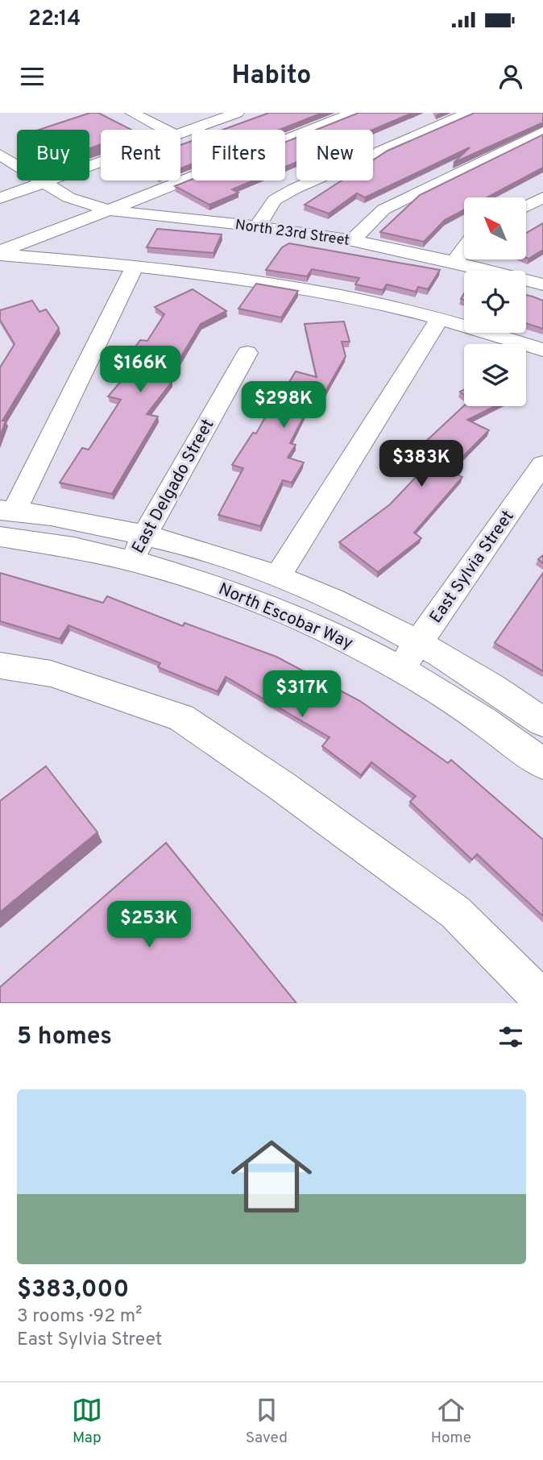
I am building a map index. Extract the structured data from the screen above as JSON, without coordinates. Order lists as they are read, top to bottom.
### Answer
{
  "streets": {
    "street": [
      "North 23rd Street",
      "East Delgado Street",
      "East Sylvia Street",
      "North Escobar Way"
    ]
  },
  "crossings": [
    ["East Delgado Street", "North Escobar Way"],
    ["East Sylvia Street", "North Escobar Way"]
  ],
  "north": "top left",
  "page": {
    "status": "22:14",
    "header": "Habito",
    "chip": [
      "Buy",
      "Rent",
      "Filters",
      "New"
    ],
    "price": [
      "$166K",
      "$298K",
      "$383K",
      "$317K",
      "$253K"
    ],
    "heading": "5 homes",
    "list": [
      {
        "name": "$383,000",
        "note": "3 rooms · 92 m² · East Sylvia Street"
      }
    ],
    "tabs": ["Map", "Saved", "Home"]
  }
}
